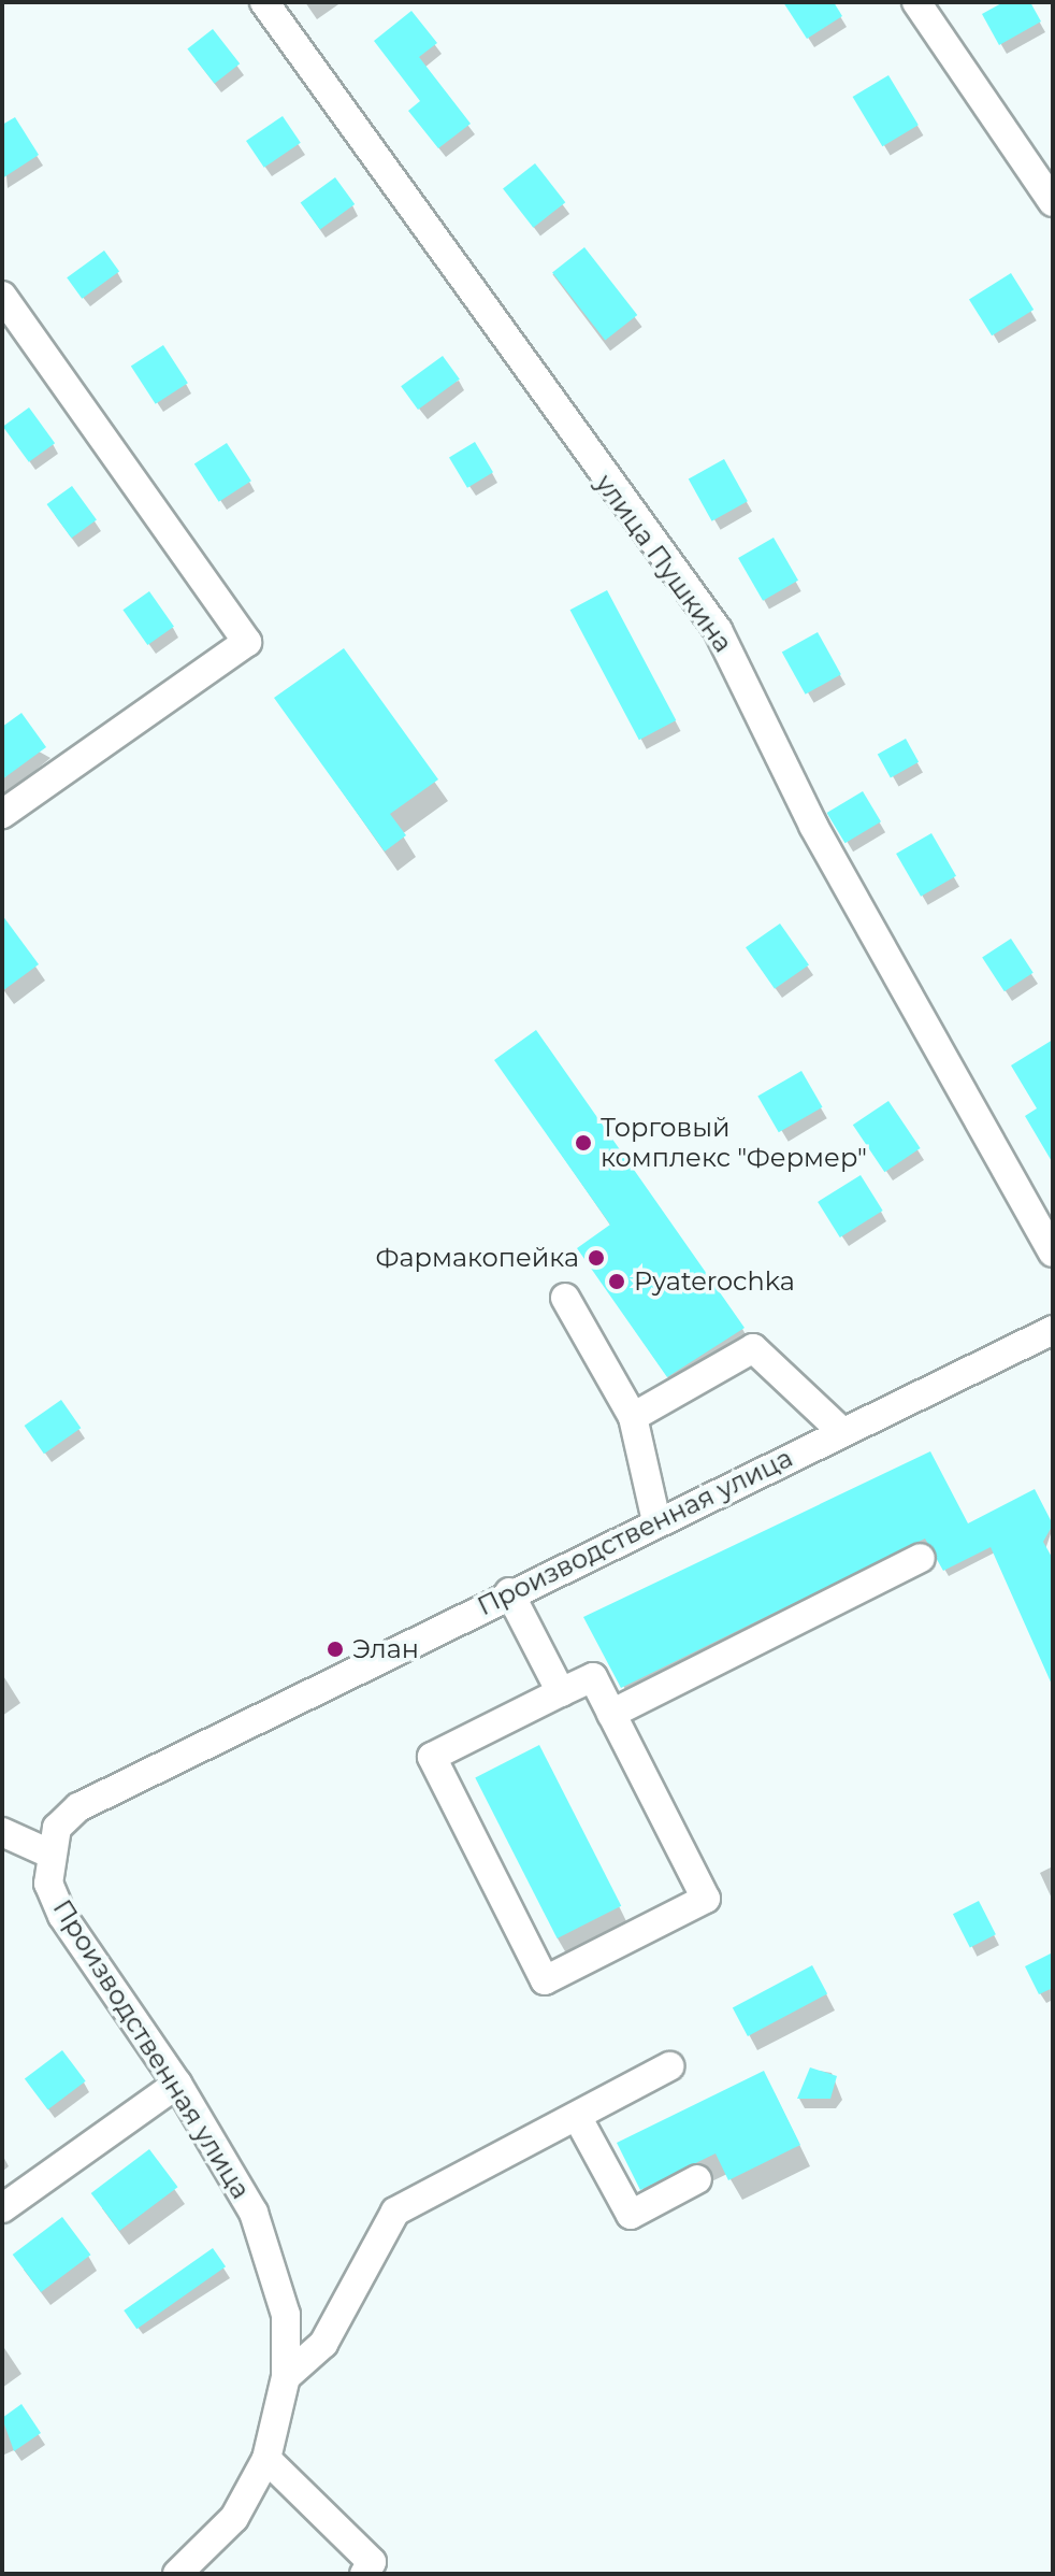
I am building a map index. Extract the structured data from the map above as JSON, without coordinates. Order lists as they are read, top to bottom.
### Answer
{
  "streets": {
    "street": ["улица Пушкина", "Производственная улица"]
  },
  "places": [
    "Торговый комплекс \"Фермер\"",
    "Фармакопейка",
    "Pyaterochka",
    "Элан"
  ]
}
